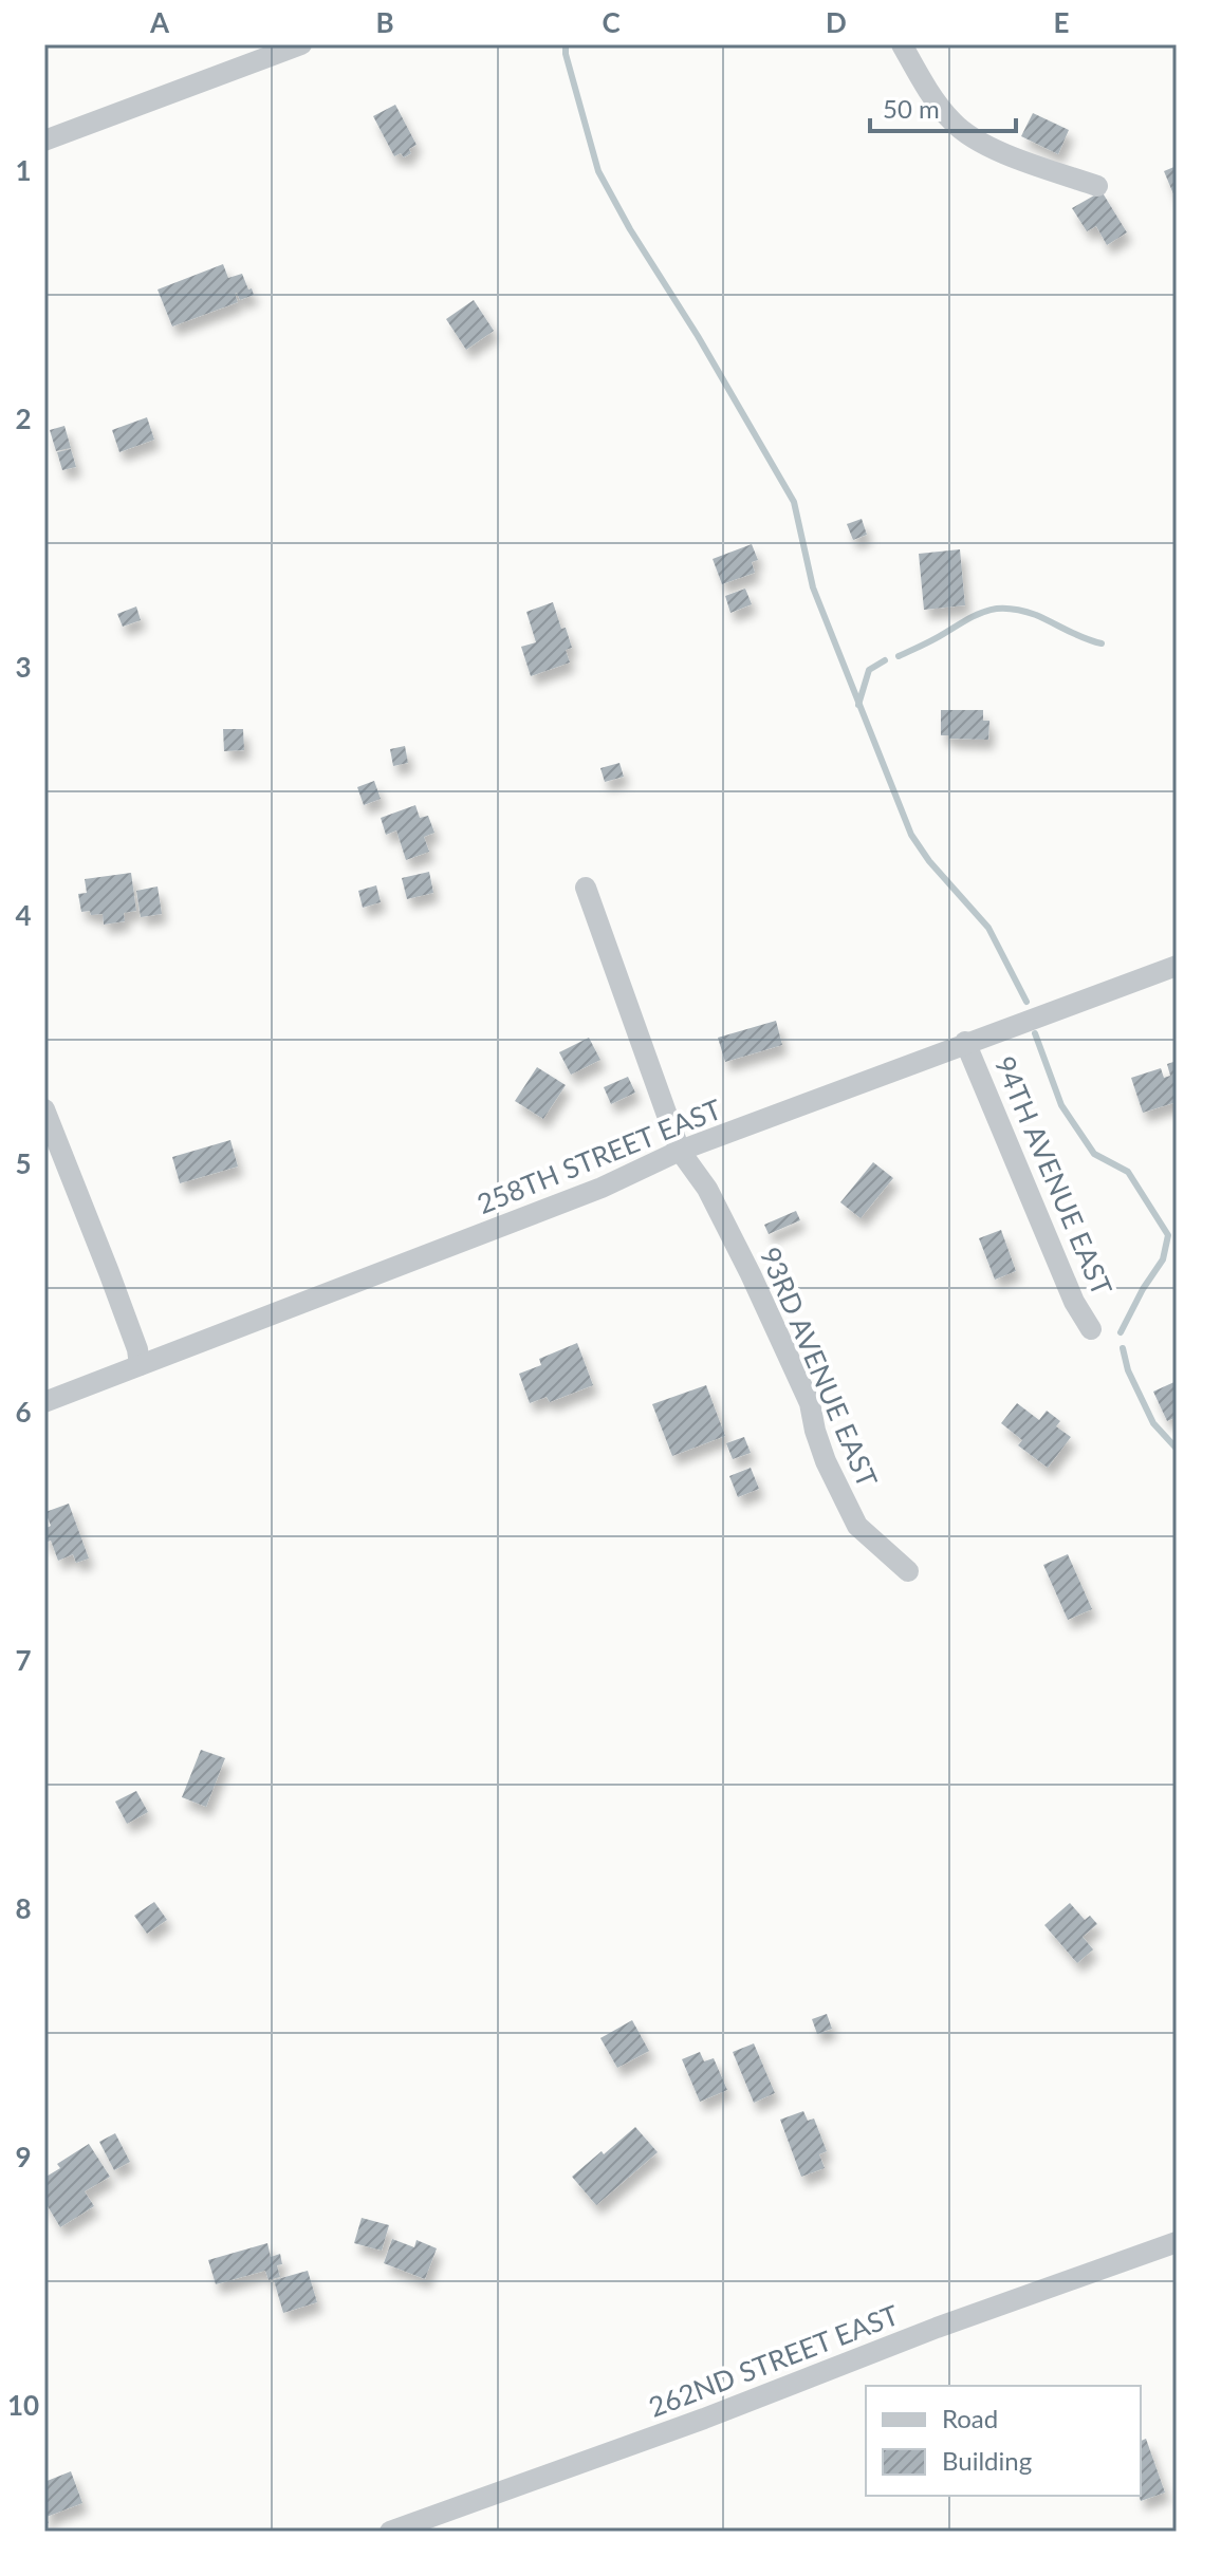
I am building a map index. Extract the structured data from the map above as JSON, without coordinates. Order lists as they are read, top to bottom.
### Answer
{
  "streets": {
    "street": [
      "258TH STREET EAST",
      "94TH AVENUE EAST",
      "93RD AVENUE EAST",
      "262ND STREET EAST"
    ]
  },
  "crossings": [
    ["258TH STREET EAST", "94TH AVENUE EAST"],
    ["258TH STREET EAST", "93RD AVENUE EAST"]
  ],
  "legend": ["Road", "Building"],
  "scale_bar": "50 m",
  "grid": {
    "columns": [
      "A",
      "B",
      "C",
      "D",
      "E"
    ],
    "rows": [
      "1",
      "2",
      "3",
      "4",
      "5",
      "6",
      "7",
      "8",
      "9",
      "10"
    ]
  }
}
